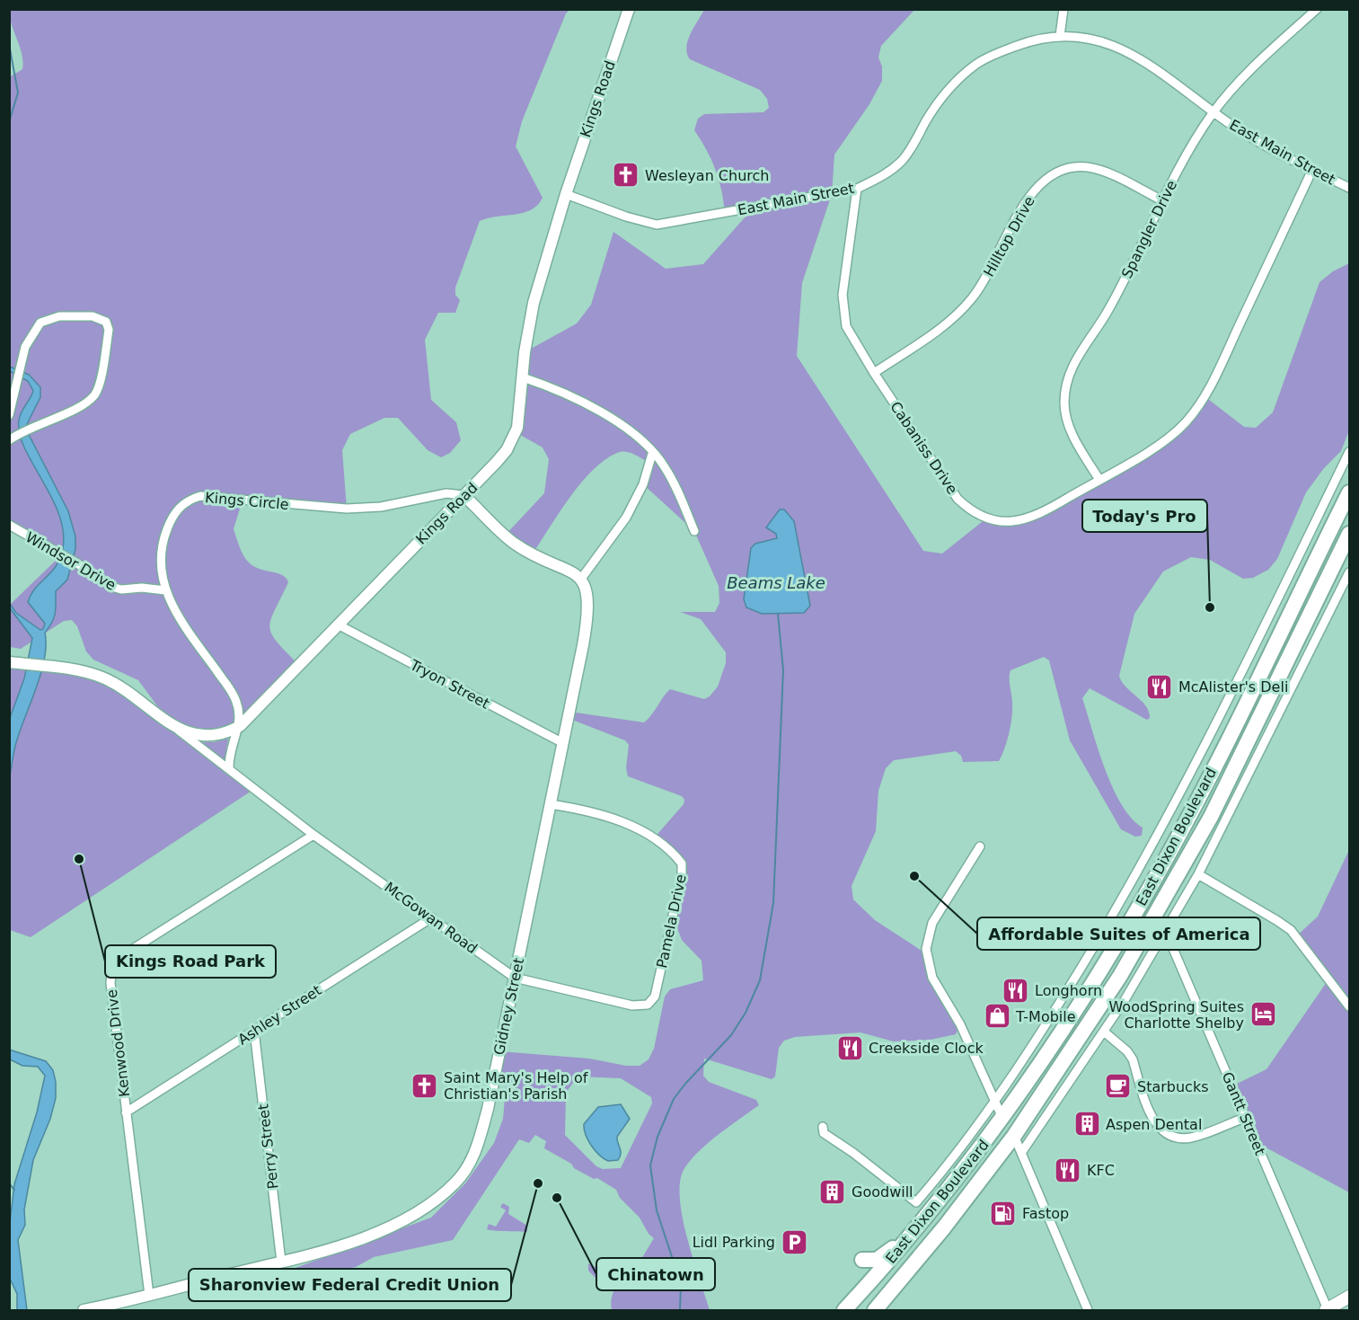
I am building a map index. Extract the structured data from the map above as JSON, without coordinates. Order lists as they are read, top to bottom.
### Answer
{
  "streets": {
    "highway": ["East Dixon Boulevard"],
    "street": [
      "Kings Road",
      "East Main Street",
      "Spangler Drive",
      "Hilltop Drive",
      "Cabaniss Drive",
      "Kings Circle",
      "Windsor Drive",
      "Tryon Street",
      "McGowan Road",
      "Pamela Drive",
      "Gidney Street",
      "Ashley Street",
      "Kenwood Drive",
      "Gantt Street",
      "Perry Street"
    ]
  },
  "crossings": [
    ["Kings Road", "East Main Street"],
    ["Kings Road", "Kings Circle"],
    ["Kings Road", "Tryon Street"],
    ["Kings Road", "McGowan Road"],
    ["East Main Street", "Spangler Drive"],
    ["East Main Street", "Cabaniss Drive"],
    ["Spangler Drive", "Hilltop Drive"],
    ["Spangler Drive", "Cabaniss Drive"],
    ["Hilltop Drive", "Cabaniss Drive"],
    ["Kings Circle", "Windsor Drive"],
    ["Tryon Street", "Gidney Street"],
    ["McGowan Road", "Pamela Drive"],
    ["McGowan Road", "Gidney Street"],
    ["McGowan Road", "Ashley Street"],
    ["McGowan Road", "Kenwood Drive"],
    ["Pamela Drive", "Gidney Street"],
    ["Gidney Street", "Kenwood Drive"],
    ["Gidney Street", "Perry Street"],
    ["Ashley Street", "Kenwood Drive"],
    ["Ashley Street", "Perry Street"]
  ],
  "water": ["Beams Lake"],
  "places": {
    "church": ["Wesleyan Church", "Saint Mary's Help of Christian's Parish"],
    "other": [
      "Today's Pro",
      "Kings Road Park",
      "Affordable Suites of America",
      "Sharonview Federal Credit Union",
      "Chinatown"
    ],
    "restaurant": [
      "McAlister's Deli",
      "Longhorn",
      "Creekside Clock",
      "KFC"
    ],
    "hotel": ["WoodSpring Suites Charlotte Shelby"],
    "shop": ["T-Mobile"],
    "cafe": ["Starbucks"],
    "building": ["Aspen Dental", "Goodwill"],
    "fuel station": ["Fastop"],
    "parking": ["Lidl Parking"]
  }
}
